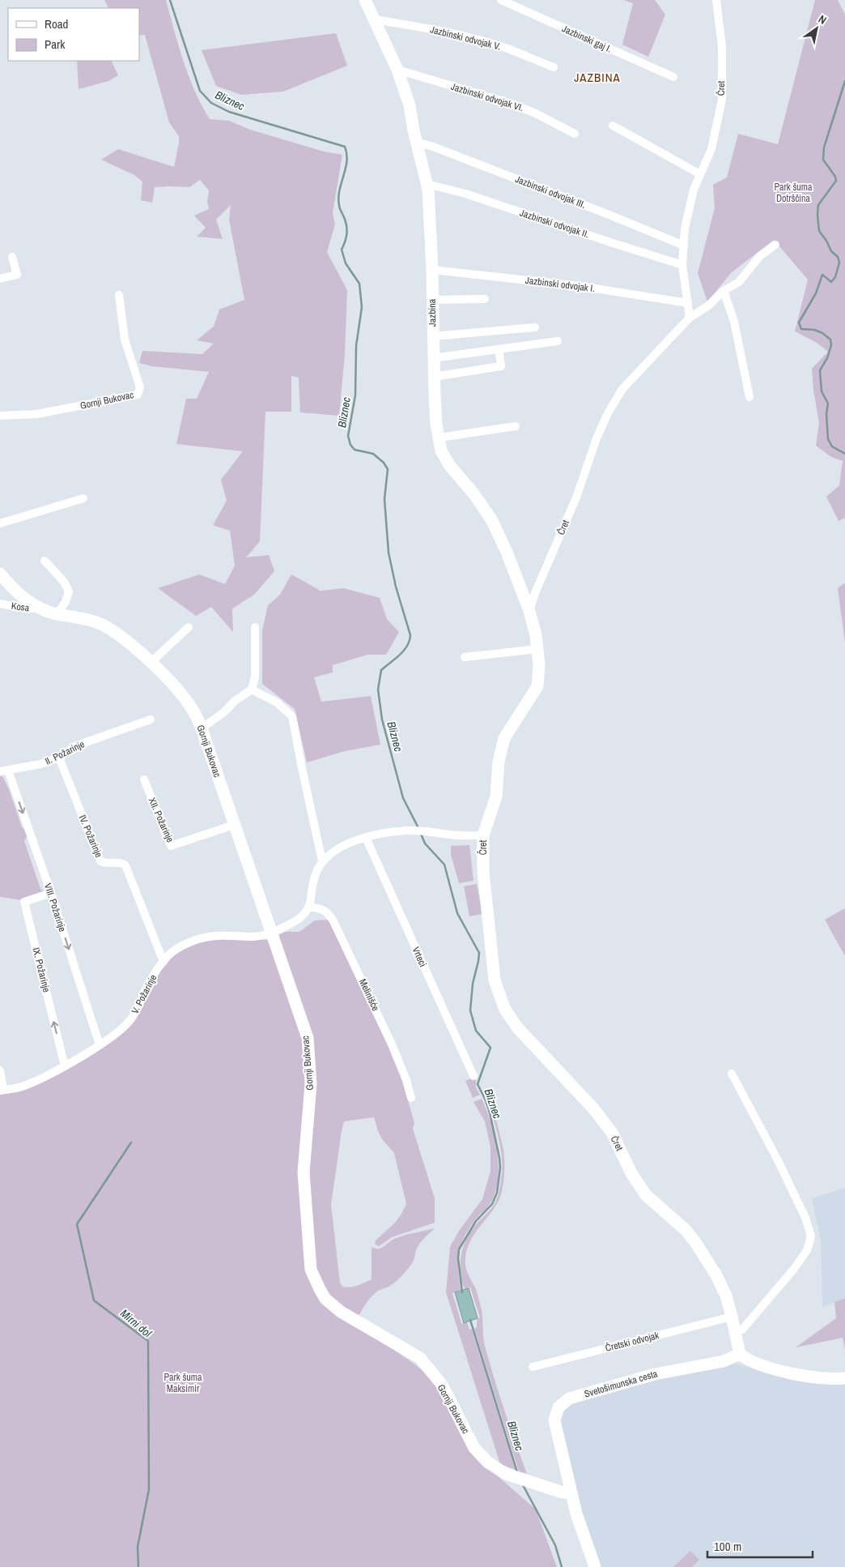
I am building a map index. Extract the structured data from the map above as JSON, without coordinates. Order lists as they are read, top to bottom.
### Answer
{
  "streets": {
    "street": [
      "Jazbinski odvojak V.",
      "Jazbinski gaj I.",
      "Čret",
      "Jazbinski odvojak VI.",
      "Jazbinski odvojak III.",
      "Jazbinski odvojak II.",
      "Jazbinski odvojak I.",
      "Jazbina",
      "Gornji Bukovac",
      "Kosa",
      "II. Požarinje",
      "XII. Požarinje",
      "IV. Požarinje",
      "VIII. Požarinje",
      "Vrteci",
      "IX. Požarinje",
      "V. Požarinje",
      "Melinišće",
      "Čretski odvojak",
      "Svetošimunska cesta"
    ]
  },
  "crossings": [
    ["Jazbinski odvojak V.", "Jazbina"],
    ["Čret", "Jazbinski odvojak III."],
    ["Čret", "Jazbinski odvojak II."],
    ["Čret", "Jazbinski odvojak I."],
    ["Čret", "Jazbina"],
    ["Čret", "Čretski odvojak"],
    ["Čret", "Svetošimunska cesta"],
    ["Jazbinski odvojak VI.", "Jazbina"],
    ["Jazbinski odvojak III.", "Jazbina"],
    ["Jazbinski odvojak II.", "Jazbina"],
    ["Jazbinski odvojak I.", "Jazbina"],
    ["Gornji Bukovac", "Kosa"],
    ["Gornji Bukovac", "XII. Požarinje"],
    ["Gornji Bukovac", "V. Požarinje"],
    ["Gornji Bukovac", "Svetošimunska cesta"],
    ["II. Požarinje", "IV. Požarinje"],
    ["II. Požarinje", "VIII. Požarinje"],
    ["IV. Požarinje", "V. Požarinje"],
    ["VIII. Požarinje", "IX. Požarinje"],
    ["VIII. Požarinje", "V. Požarinje"],
    ["IX. Požarinje", "V. Požarinje"]
  ],
  "one_way": ["VIII. Požarinje", "IX. Požarinje"],
  "districts": ["JAZBINA"],
  "water": ["Bliznec", "Mirni dol"],
  "parks": ["Park šuma Dotrščina", "Park šuma Maksimir"],
  "legend": ["Road", "Park"],
  "scale_bar": "100 m",
  "north": "top right"
}
